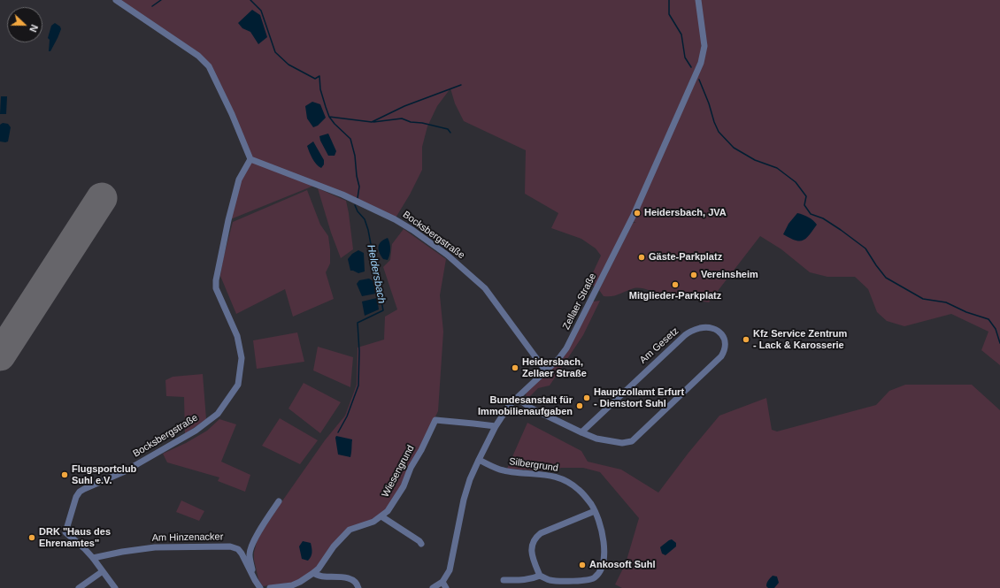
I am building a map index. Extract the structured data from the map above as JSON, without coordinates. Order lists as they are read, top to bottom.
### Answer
{
  "streets": {
    "street": [
      "Bocksbergstraße",
      "Zellaer Straße",
      "Am Gesetz",
      "Silbergrund",
      "Wiesengrund",
      "Am Hinzenacker"
    ]
  },
  "crossings": [
    ["Bocksbergstraße", "Zellaer Straße"],
    ["Bocksbergstraße", "Am Hinzenacker"],
    ["Zellaer Straße", "Am Gesetz"],
    ["Zellaer Straße", "Silbergrund"],
    ["Zellaer Straße", "Wiesengrund"]
  ],
  "water": ["Heldersbach"],
  "places": [
    "Heidersbach, JVA",
    "Gäste-Parkplatz",
    "Vereinsheim",
    "Mitglieder-Parkplatz",
    "Kfz Service Zentrum - Lack & Karosserie",
    "Heidersbach, Zellaer Straße",
    "Hauptzollamt Erfurt - Dienstort Suhl",
    "Bundesanstalt für Immobilienaufgaben",
    "Flugsportclub Suhl e.V.",
    "DRK \"Haus des Ehrenamtes\"",
    "Ankosoft Suhl"
  ],
  "north": "right"
}
